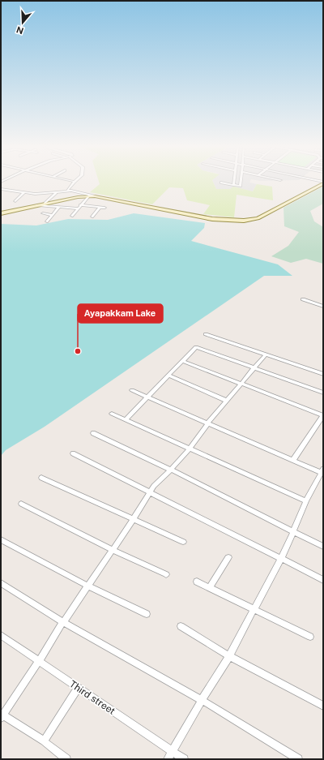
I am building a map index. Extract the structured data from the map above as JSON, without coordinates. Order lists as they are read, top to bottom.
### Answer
{
  "streets": {
    "street": ["Third street"]
  },
  "places": ["Ayapakkam Lake"],
  "north": "bottom"
}
